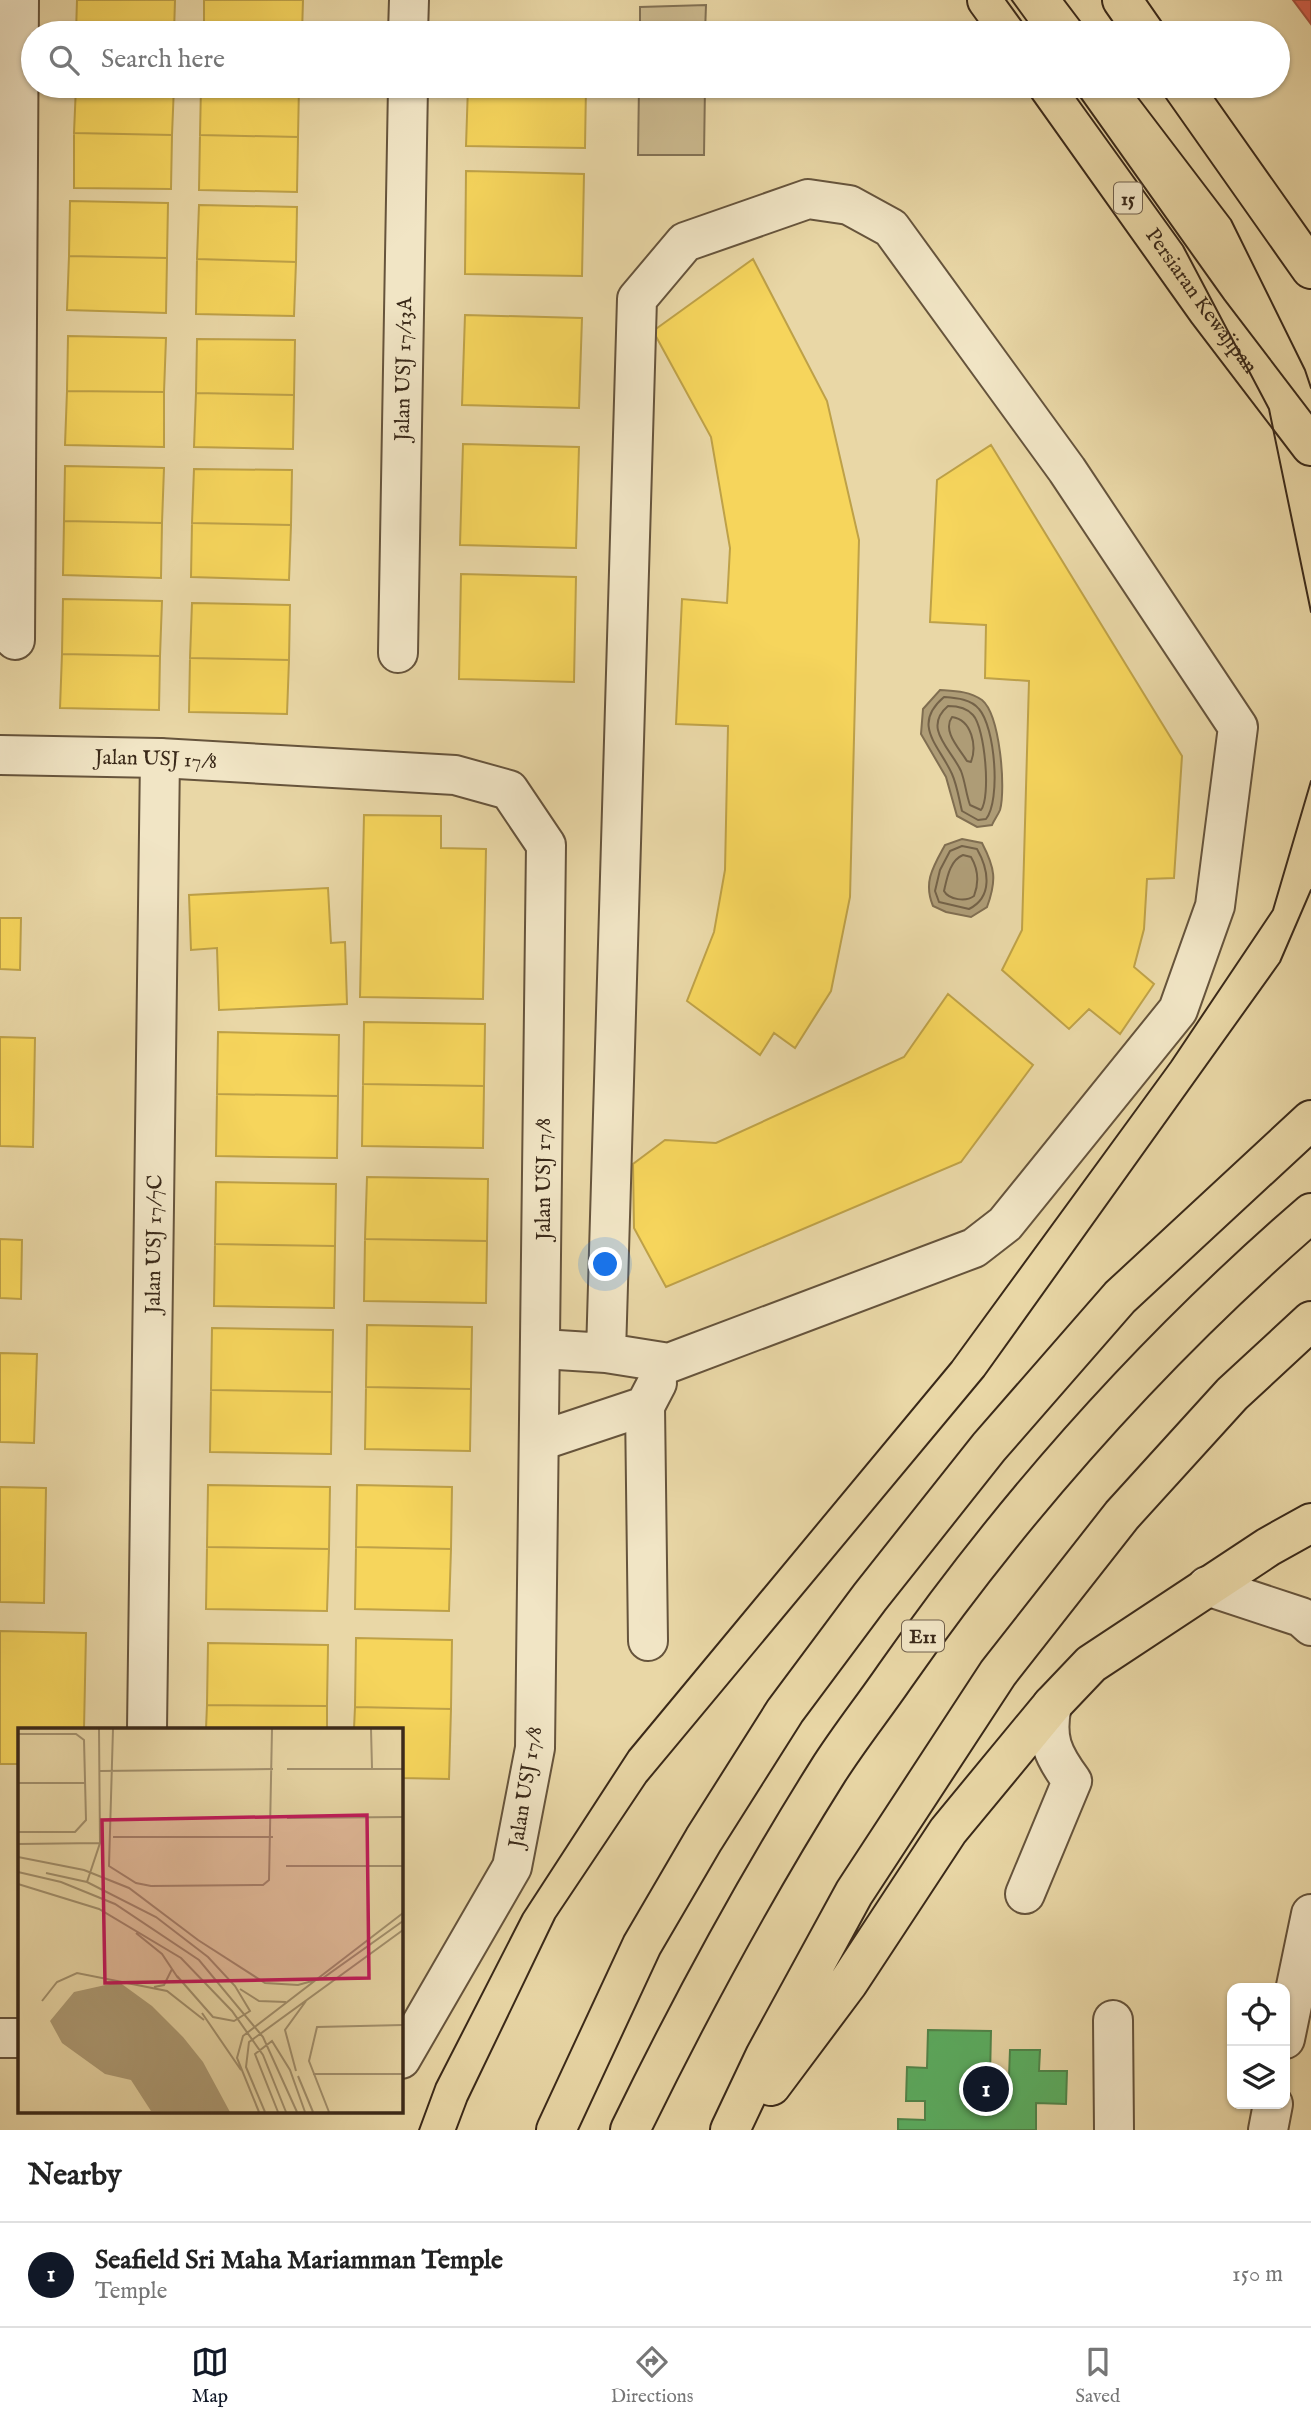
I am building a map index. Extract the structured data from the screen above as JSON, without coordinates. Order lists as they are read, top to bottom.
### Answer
{
  "streets": {
    "main road": ["15", "Persiaran Kewajipan", "E11"],
    "street": ["Jalan USJ 17/13A", "Jalan USJ 17/8", "Jalan USJ 17/7C"]
  },
  "crossings": [
    ["Jalan USJ 17/8", "Jalan USJ 17/7C"]
  ],
  "page": {
    "search": "Search here",
    "pins": "1",
    "heading": "Nearby",
    "list": [
      {
        "mark": "1",
        "name": "Seafield Sri Maha Mariamman Temple",
        "note": "Temple",
        "value": "150 m"
      }
    ],
    "nav": ["Map", "Directions", "Saved"]
  }
}
